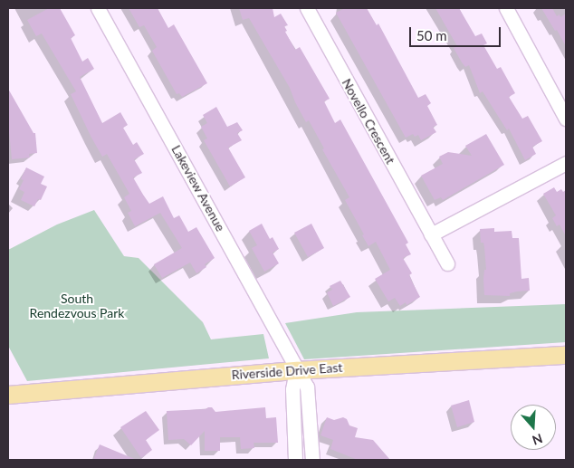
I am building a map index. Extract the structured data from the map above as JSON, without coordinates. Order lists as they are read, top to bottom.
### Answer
{
  "streets": {
    "main road": ["Riverside Drive East"],
    "street": ["Novello Crescent", "Lakeview Avenue"]
  },
  "crossings": [
    ["Lakeview Avenue", "Riverside Drive East"]
  ],
  "parks": ["South Rendezvous Park"],
  "scale_bar": "50 m",
  "north": "bottom"
}
